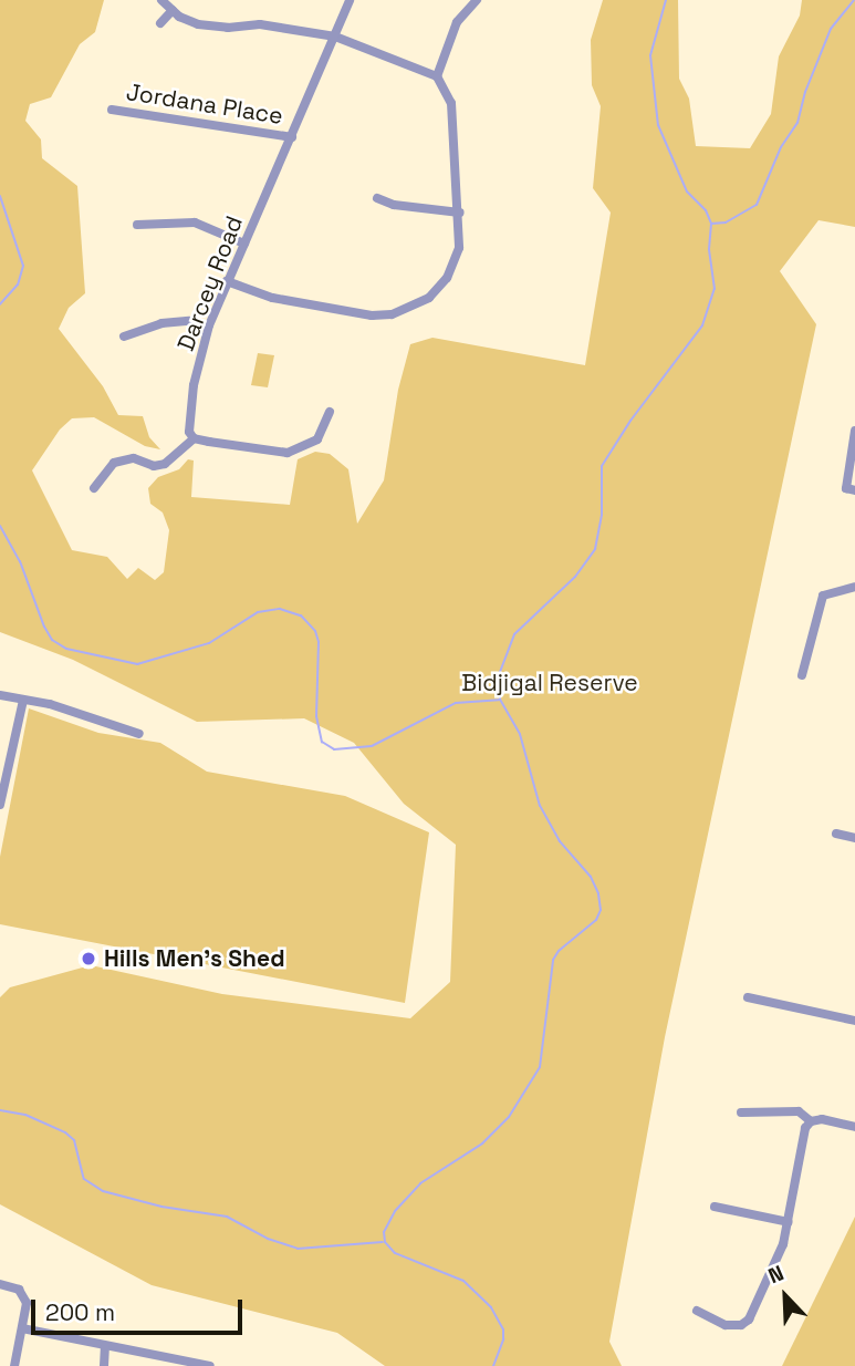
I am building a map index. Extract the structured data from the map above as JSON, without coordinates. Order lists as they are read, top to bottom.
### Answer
{
  "streets": {
    "street": ["Jordana Place", "Darcey Road"]
  },
  "crossings": [
    ["Jordana Place", "Darcey Road"]
  ],
  "parks": ["Bidjigal Reserve"],
  "places": ["Hills Men's Shed"],
  "scale_bar": "200 m",
  "north": "top left"
}
